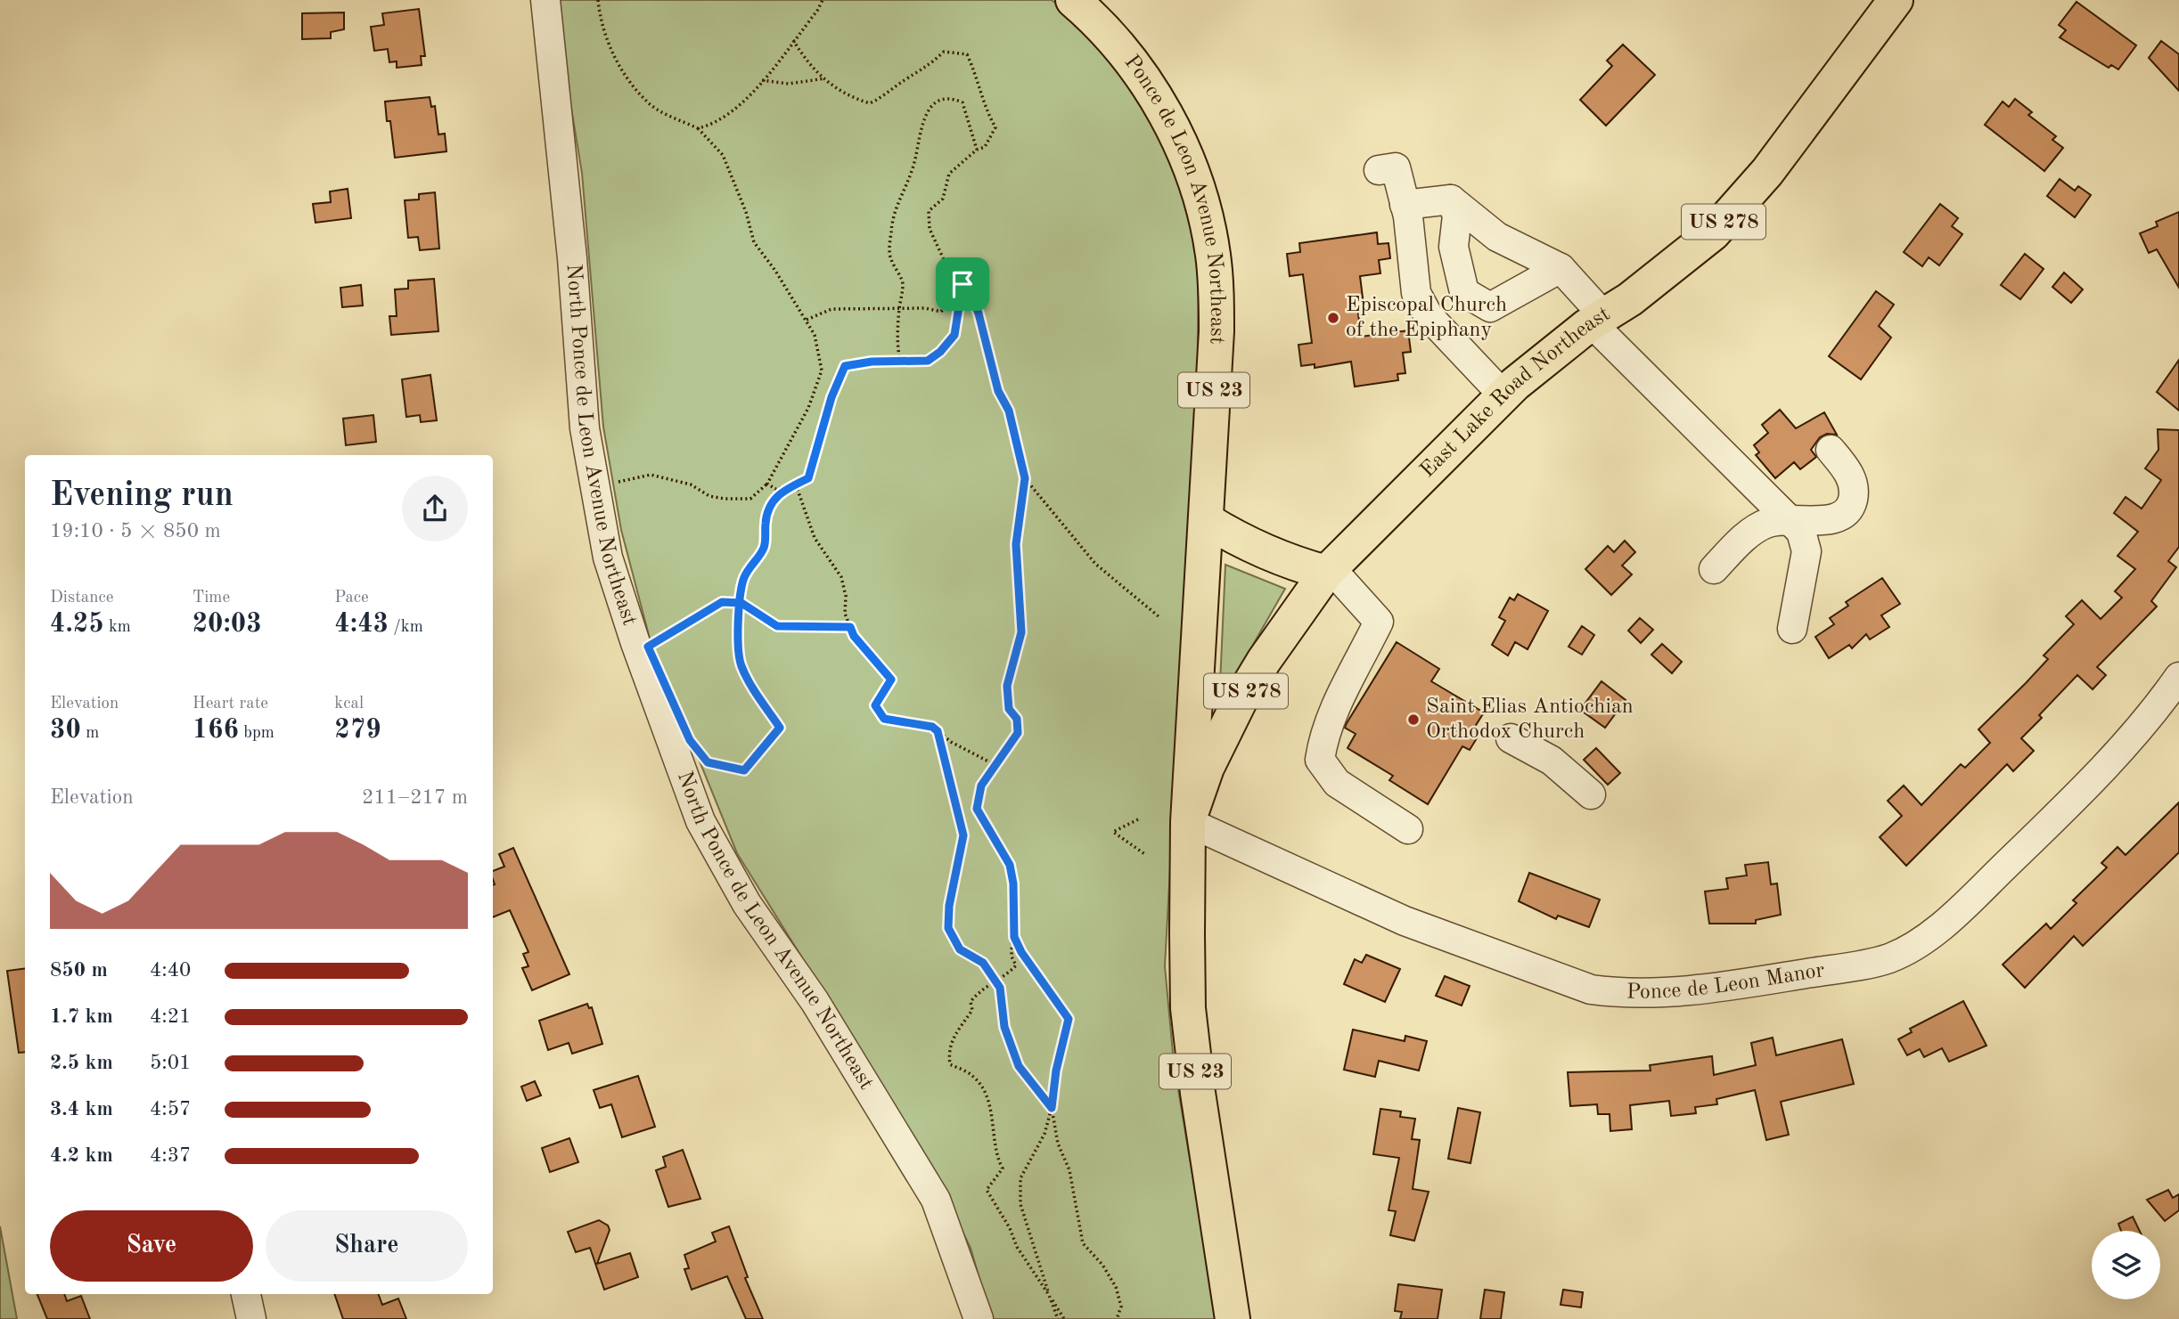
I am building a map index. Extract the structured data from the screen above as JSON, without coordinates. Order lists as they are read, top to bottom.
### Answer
{
  "streets": {
    "main road": [
      "Ponce de Leon Avenue Northeast",
      "US 278",
      "US 23",
      "East Lake Road Northeast"
    ],
    "street": ["North Ponce de Leon Avenue Northeast", "Ponce de Leon Manor"]
  },
  "crossings": [
    ["Ponce de Leon Avenue Northeast", "East Lake Road Northeast"],
    ["Ponce de Leon Avenue Northeast", "Ponce de Leon Manor"],
    ["East Lake Road Northeast", "Ponce de Leon Manor"]
  ],
  "places": ["Episcopal Church of the Epiphany", "Saint Elias Antiochian Orthodox Church"],
  "page": {
    "heading": ["Evening run", "19:10 · 5 × 850 m"],
    "stats": [
      ["Distance", "4.25 km"],
      ["Time", "20:03"],
      ["Pace", "4:43 /km"],
      ["Elevation", "30 m"],
      ["Heart rate", "166 bpm"],
      ["kcal", "279"]
    ],
    "chart": ["Elevation", "211–217 m"],
    "list": [
      {
        "name": "850 m",
        "note": "4:40"
      },
      {
        "name": "1.7 km",
        "note": "4:21"
      },
      {
        "name": "2.5 km",
        "note": "5:01"
      },
      {
        "name": "3.4 km",
        "note": "4:57"
      },
      {
        "name": "4.2 km",
        "note": "4:37"
      }
    ],
    "buttons": ["Save", "Share"]
  }
}
